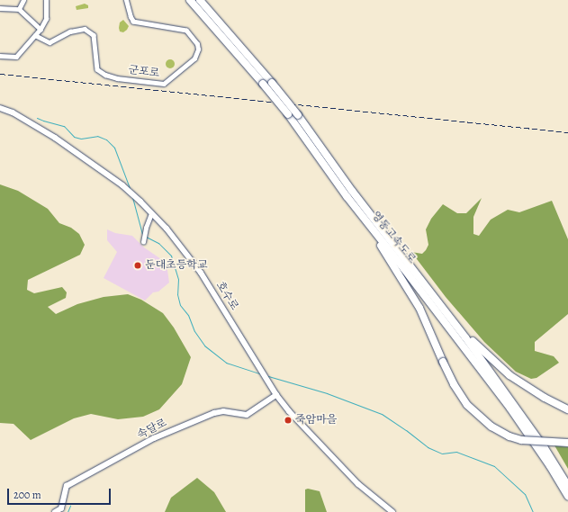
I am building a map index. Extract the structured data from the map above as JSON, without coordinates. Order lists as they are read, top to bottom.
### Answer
{
  "streets": {
    "highway": ["영동고속도로"],
    "street": ["군포로", "호수로", "속달로"]
  },
  "crossings": [
    ["호수로", "속달로"]
  ],
  "places": ["둔대초등학교", "죽암마을"],
  "scale_bar": "200 m"
}
